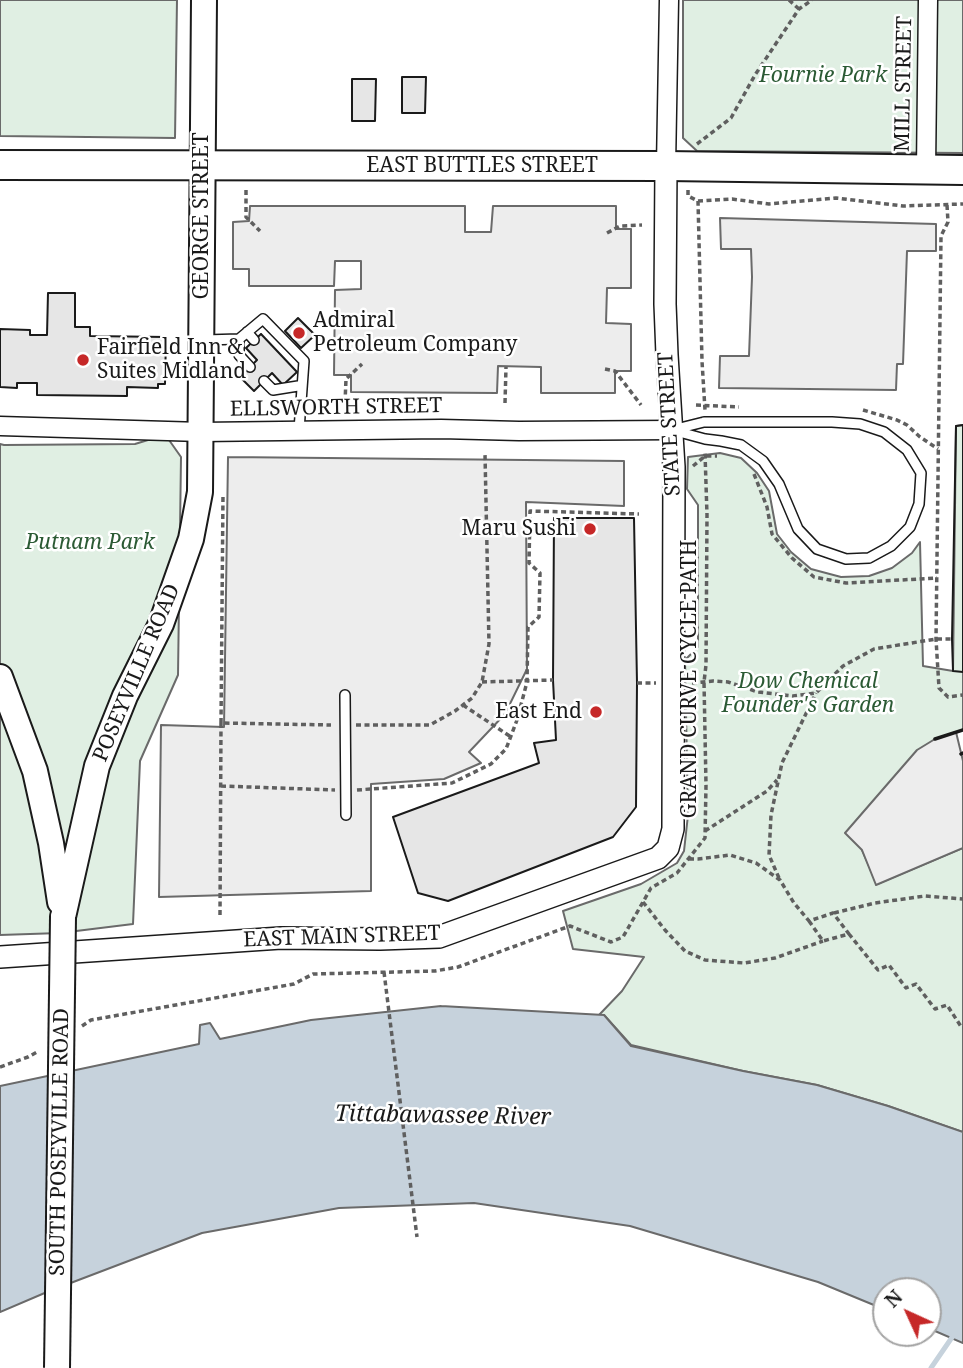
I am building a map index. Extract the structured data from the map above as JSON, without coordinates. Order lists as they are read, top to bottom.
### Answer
{
  "streets": {
    "highway": ["EAST BUTTLES STREET"],
    "main road": ["GEORGE STREET", "POSEYVILLE ROAD", "SOUTH POSEYVILLE ROAD"],
    "street": [
      "MILL STREET",
      "ELLSWORTH STREET",
      "STATE STREET",
      "EAST MAIN STREET"
    ],
    "path": ["GRAND CURVE CYCLE PATH"]
  },
  "crossings": [
    ["MILL STREET", "EAST BUTTLES STREET"],
    ["EAST BUTTLES STREET", "GEORGE STREET"],
    ["EAST BUTTLES STREET", "STATE STREET"],
    ["GEORGE STREET", "ELLSWORTH STREET"],
    ["GEORGE STREET", "POSEYVILLE ROAD"],
    ["ELLSWORTH STREET", "STATE STREET"],
    ["ELLSWORTH STREET", "POSEYVILLE ROAD"],
    ["STATE STREET", "EAST MAIN STREET"],
    ["POSEYVILLE ROAD", "SOUTH POSEYVILLE ROAD"]
  ],
  "water": ["Tittabawassee River"],
  "parks": ["Fournie Park", "Putnam Park", "Dow Chemical Founder's Garden"],
  "places": [
    "Admiral Petroleum Company",
    "Fairfield Inn & Suites Midland",
    "Maru Sushi",
    "East End"
  ],
  "north": "top left"
}
